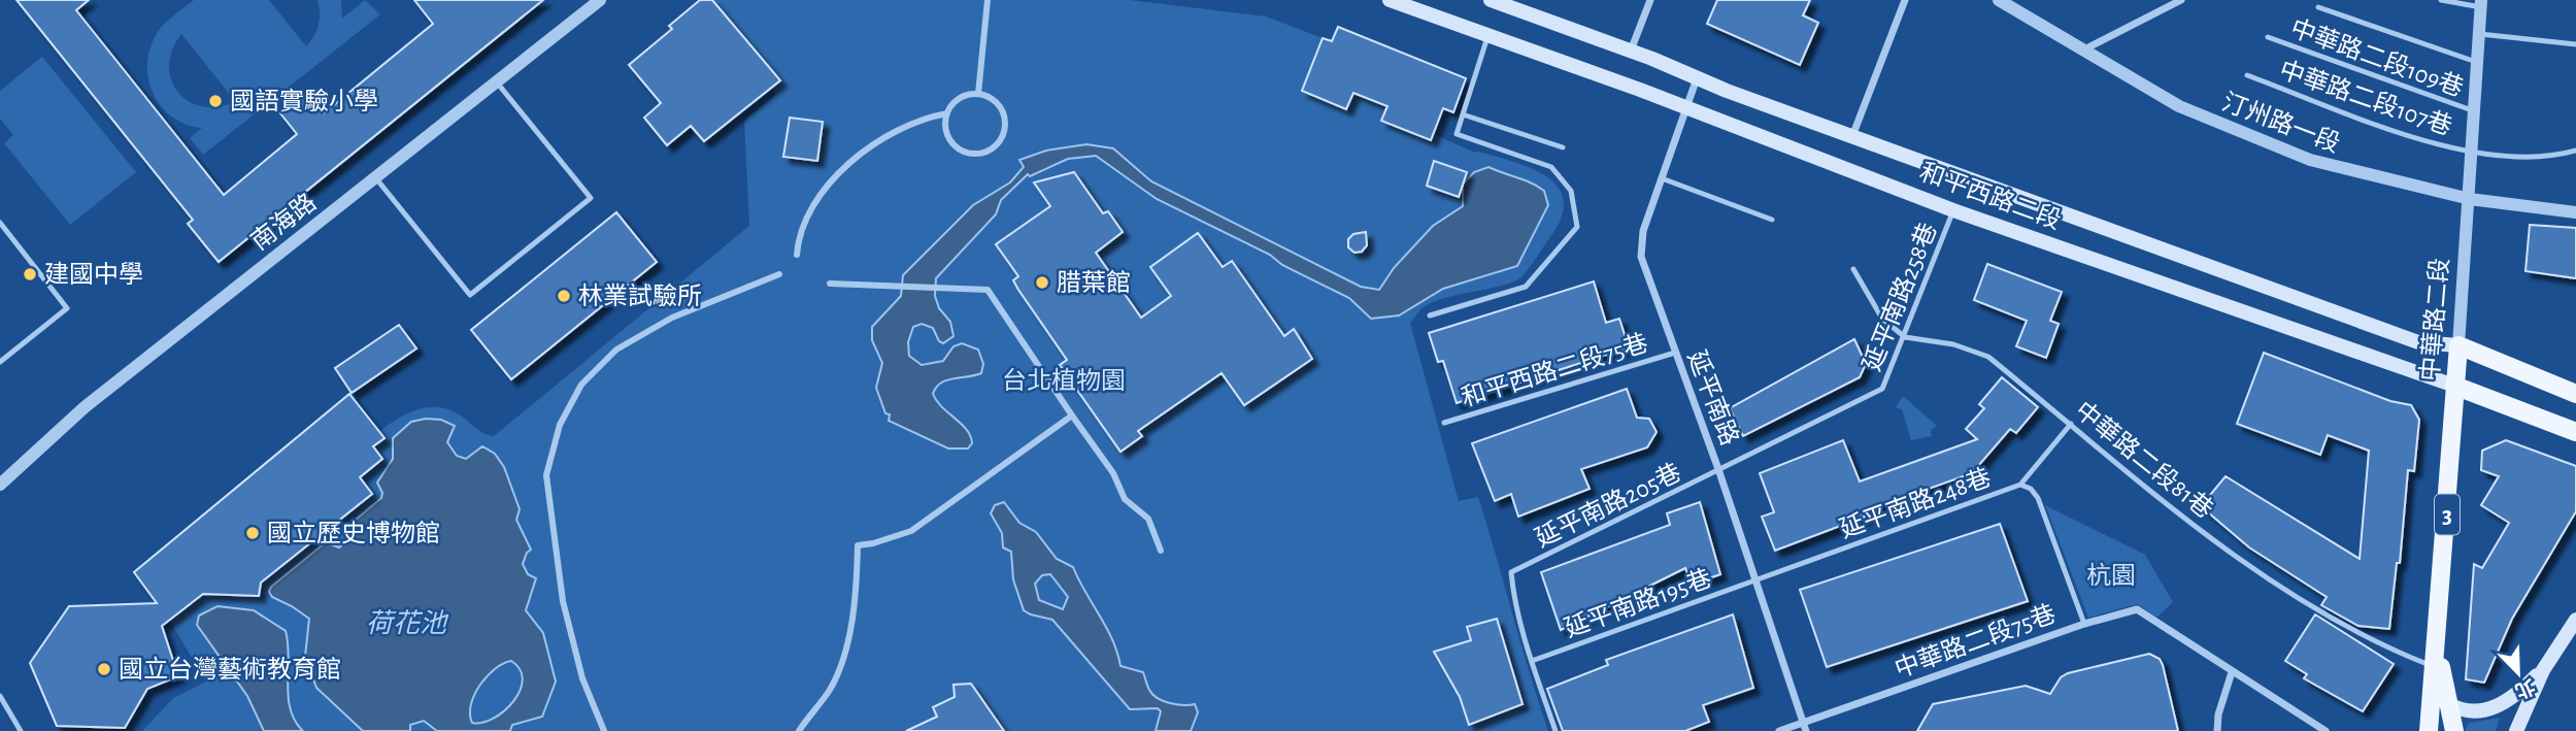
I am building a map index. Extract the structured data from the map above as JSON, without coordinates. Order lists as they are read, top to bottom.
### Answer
{
  "streets": {
    "main road": ["和平西路二段", "中華路二段", "3"],
    "street": [
      "汀州路一段",
      "南海路",
      "延平南路",
      "中華路二段75巷"
    ],
    "lane": [
      "中華路二段109巷",
      "中華路二段107巷",
      "延平南路258巷",
      "和平西路二段75巷",
      "中華路二段81巷",
      "延平南路248巷",
      "延平南路205巷",
      "延平南路195巷"
    ]
  },
  "crossings": [
    ["中華路二段109巷", "中華路二段"],
    ["中華路二段107巷", "中華路二段"],
    ["汀州路一段", "中華路二段"],
    ["和平西路二段", "延平南路258巷"],
    ["和平西路二段", "中華路二段"],
    ["和平西路二段", "延平南路"],
    ["延平南路258巷", "延平南路"],
    ["延平南路258巷", "中華路二段81巷"],
    ["延平南路258巷", "延平南路205巷"],
    ["中華路二段", "中華路二段81巷"],
    ["和平西路二段75巷", "延平南路"],
    ["延平南路", "延平南路248巷"],
    ["延平南路", "延平南路205巷"],
    ["延平南路", "延平南路195巷"],
    ["延平南路", "中華路二段75巷"],
    ["延平南路248巷", "延平南路195巷"],
    ["延平南路248巷", "中華路二段75巷"],
    ["延平南路205巷", "延平南路195巷"]
  ],
  "water": ["荷花池"],
  "parks": ["台北植物園", "杭園"],
  "places": [
    "國語實驗小學",
    "建國中學",
    "腊葉館",
    "林業試驗所",
    "國立歷史博物館",
    "國立台灣藝術教育館"
  ],
  "north": "bottom right"
}
